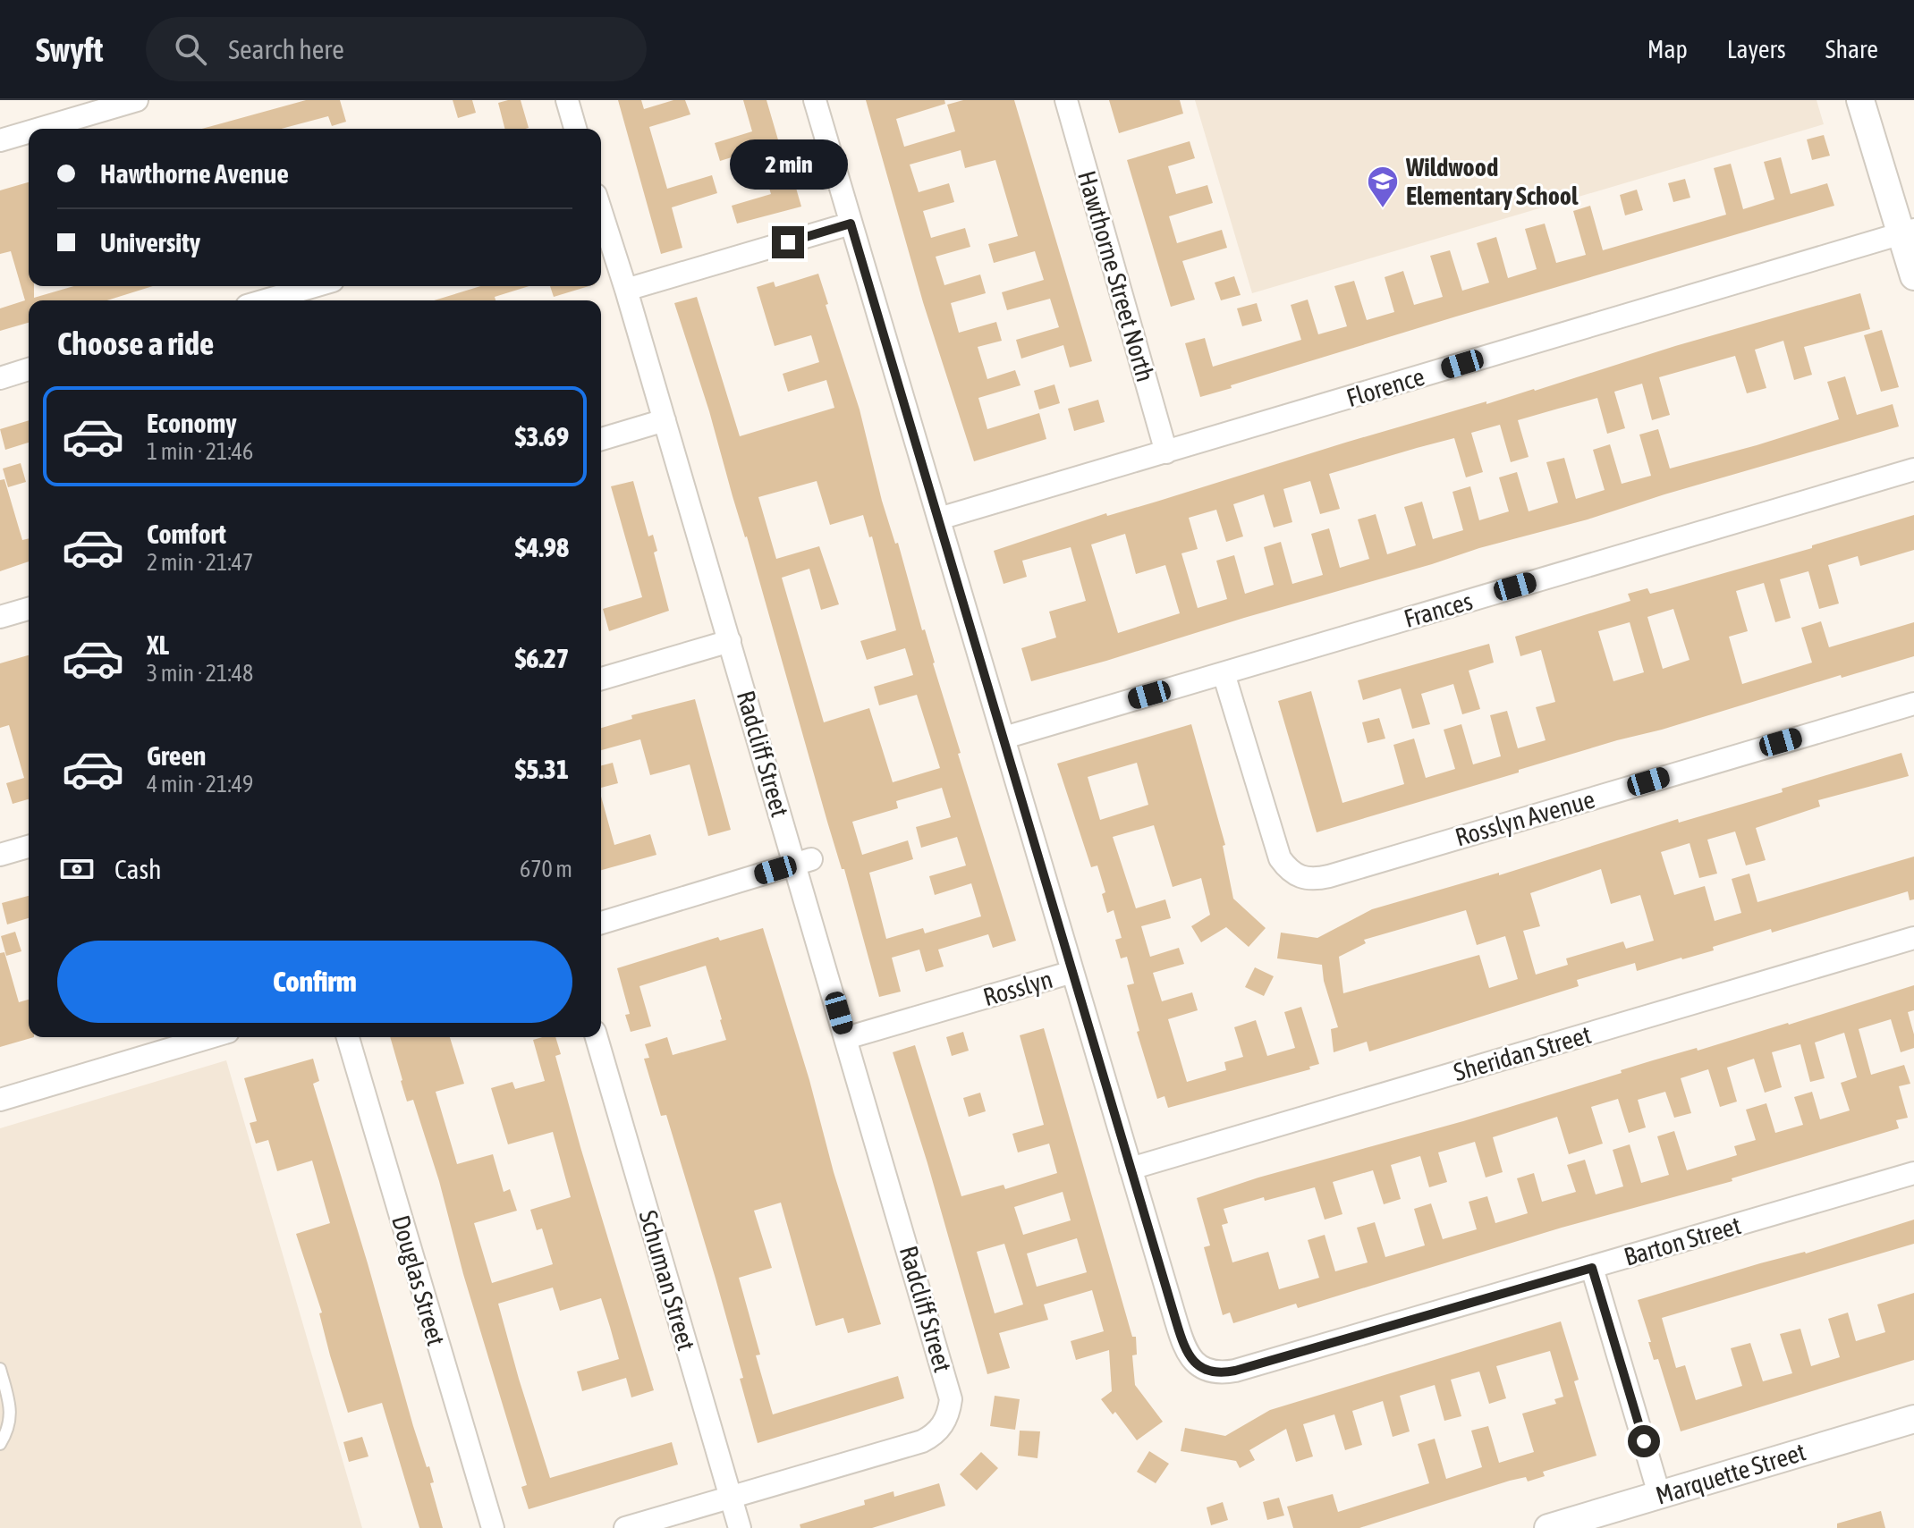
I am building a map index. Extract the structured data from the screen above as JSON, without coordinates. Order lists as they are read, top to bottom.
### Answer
{
  "streets": {
    "street": [
      "Hawthorne Street North",
      "Florence",
      "Frances",
      "Radcliff Street",
      "Rosslyn Avenue",
      "Rosslyn",
      "Sheridan Street",
      "Barton Street",
      "Douglas Street",
      "Schuman Street",
      "Marquette Street"
    ]
  },
  "crossings": [
    ["Hawthorne Street North", "Florence"],
    ["Frances", "Rosslyn Avenue"],
    ["Radcliff Street", "Rosslyn"],
    ["Radcliff Street", "Schuman Street"],
    ["Sheridan Street", "Barton Street"]
  ],
  "places": {
    "school or university": ["Wildwood Elementary School"]
  },
  "page": {
    "header": "Swyft",
    "search": "Search here",
    "nav": ["Map", "Layers", "Share"],
    "banner": ["Hawthorne Avenue", "University"],
    "bubble": "2 min",
    "heading": "Choose a ride",
    "list": [
      {
        "name": "Economy",
        "note": "1 min · 21:46",
        "value": "$3.69"
      },
      {
        "name": "Comfort",
        "note": "2 min · 21:47",
        "value": "$4.98"
      },
      {
        "name": "XL",
        "note": "3 min · 21:48",
        "value": "$6.27"
      },
      {
        "name": "Green",
        "note": "4 min · 21:49",
        "value": "$5.31"
      }
    ],
    "pay": ["Cash", "670 m"],
    "buttons": "Confirm"
  }
}
